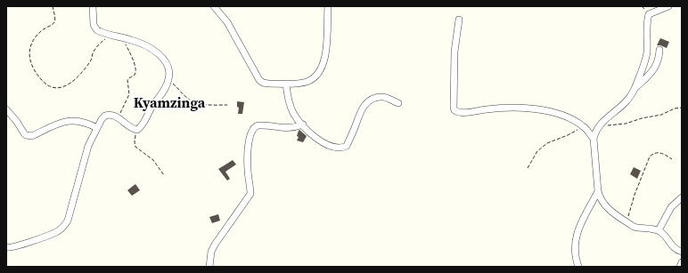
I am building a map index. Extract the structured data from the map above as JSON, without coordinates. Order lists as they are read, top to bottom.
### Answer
{
  "districts": ["Kyamzinga"]
}
